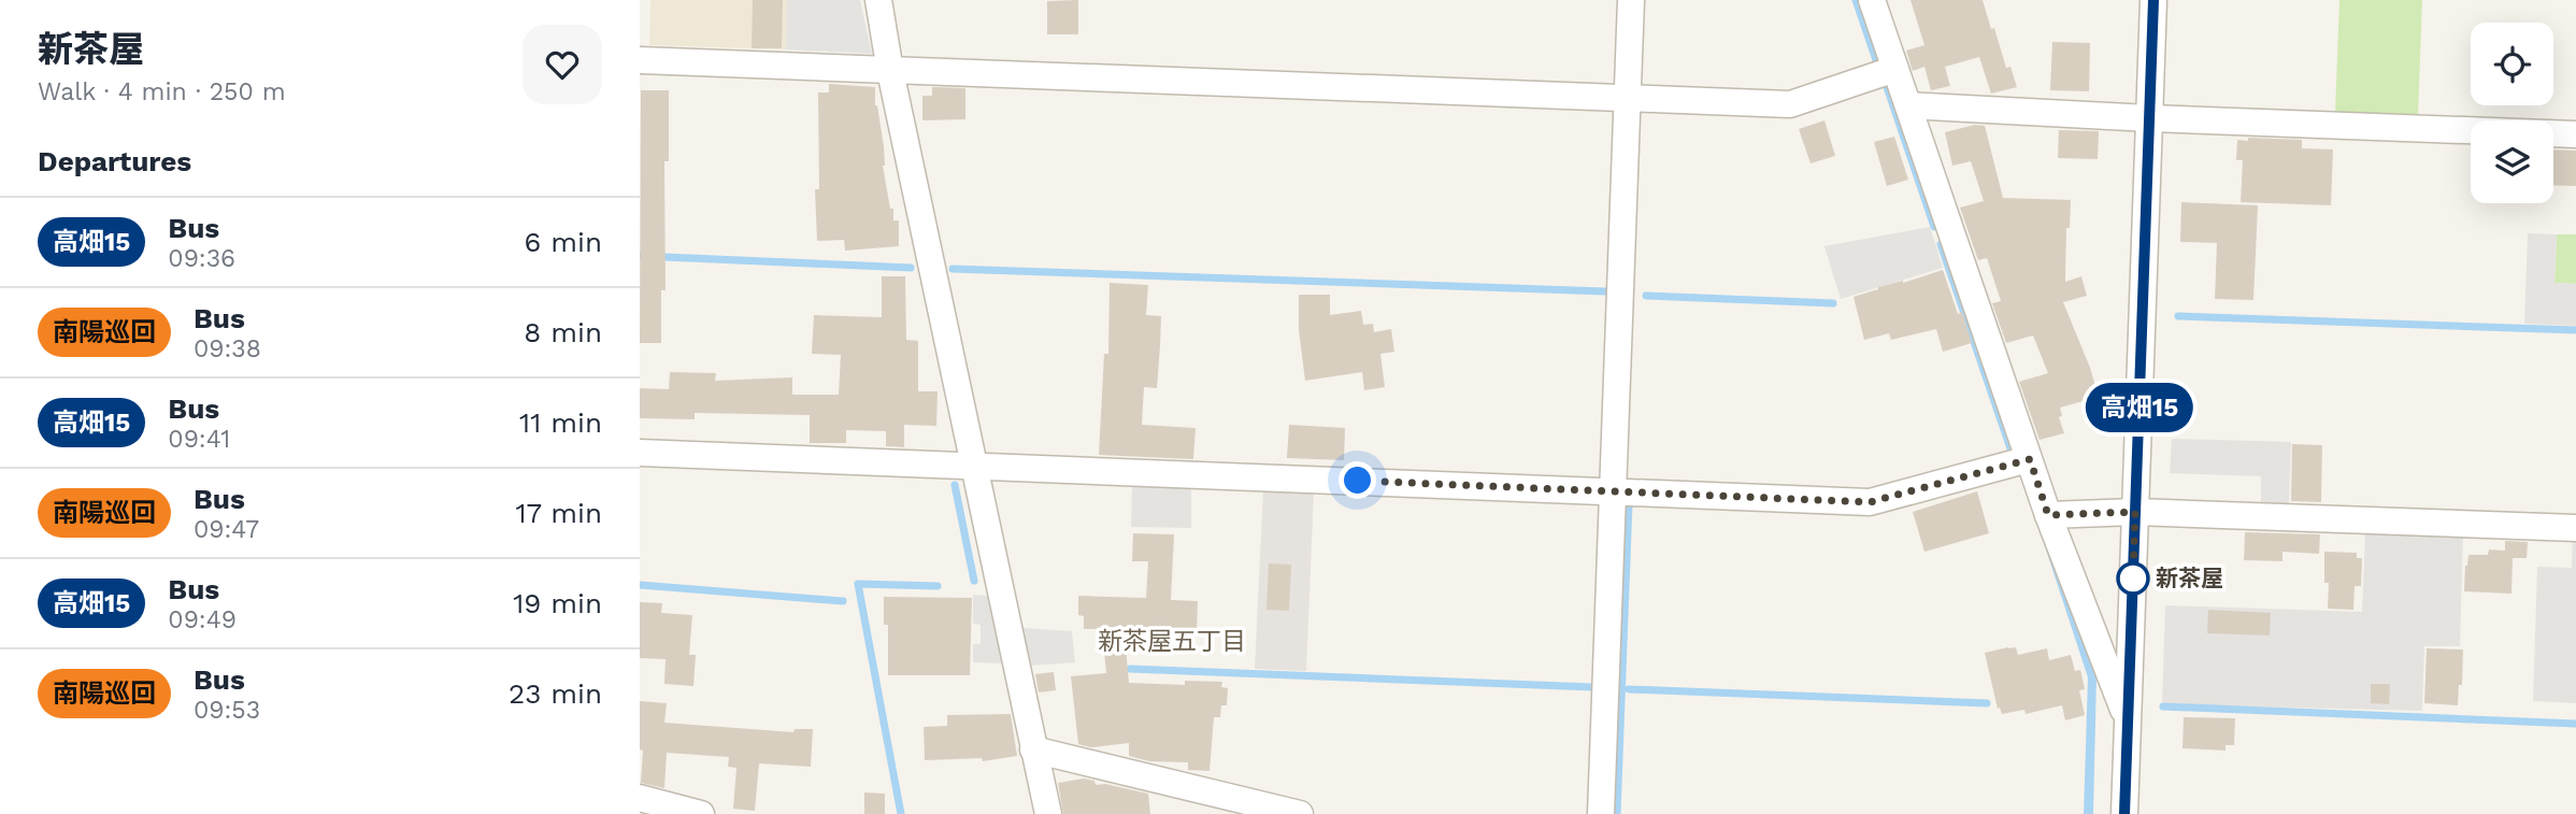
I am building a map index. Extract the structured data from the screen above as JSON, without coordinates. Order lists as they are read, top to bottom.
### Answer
{
  "districts": ["新茶屋五丁目"],
  "places": ["新茶屋"],
  "lines": ["bus line 高畑15"],
  "page": {
    "heading": [
      ["新茶屋", "Walk · 4 min · 250 m"],
      "Departures"
    ],
    "on_map": "高畑15",
    "list": [
      {
        "mark": "高畑15",
        "name": "Bus",
        "note": "09:36",
        "value": "6 min"
      },
      {
        "mark": "南陽巡回",
        "name": "Bus",
        "note": "09:38",
        "value": "8 min"
      },
      {
        "mark": "高畑15",
        "name": "Bus",
        "note": "09:41",
        "value": "11 min"
      },
      {
        "mark": "南陽巡回",
        "name": "Bus",
        "note": "09:47",
        "value": "17 min"
      },
      {
        "mark": "高畑15",
        "name": "Bus",
        "note": "09:49",
        "value": "19 min"
      },
      {
        "mark": "南陽巡回",
        "name": "Bus",
        "note": "09:53",
        "value": "23 min"
      }
    ]
  }
}
